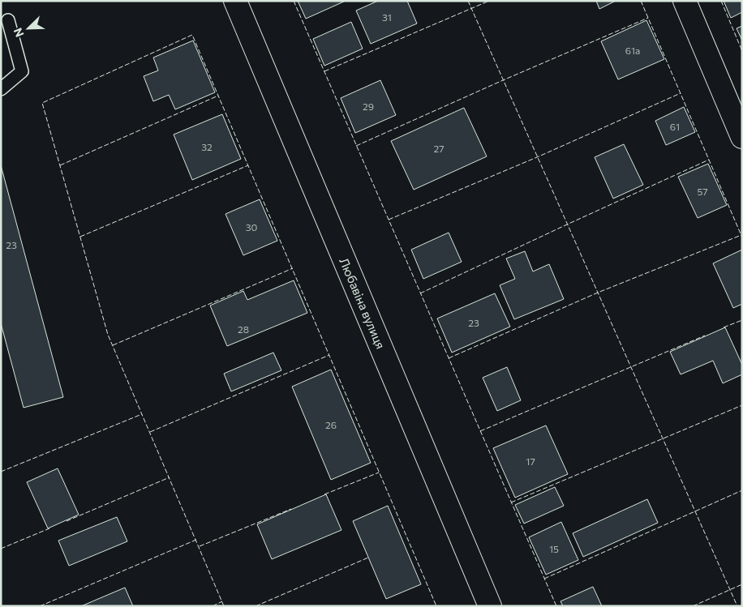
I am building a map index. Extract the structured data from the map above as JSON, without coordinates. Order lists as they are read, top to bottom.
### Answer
{
  "streets": {
    "street": ["Любавіна вулиця"]
  },
  "house_numbers": [
    "31",
    "61а",
    "29",
    "61",
    "32",
    "27",
    "57",
    "30",
    "23",
    "23",
    "28",
    "26",
    "17",
    "15"
  ],
  "north": "bottom left"
}
